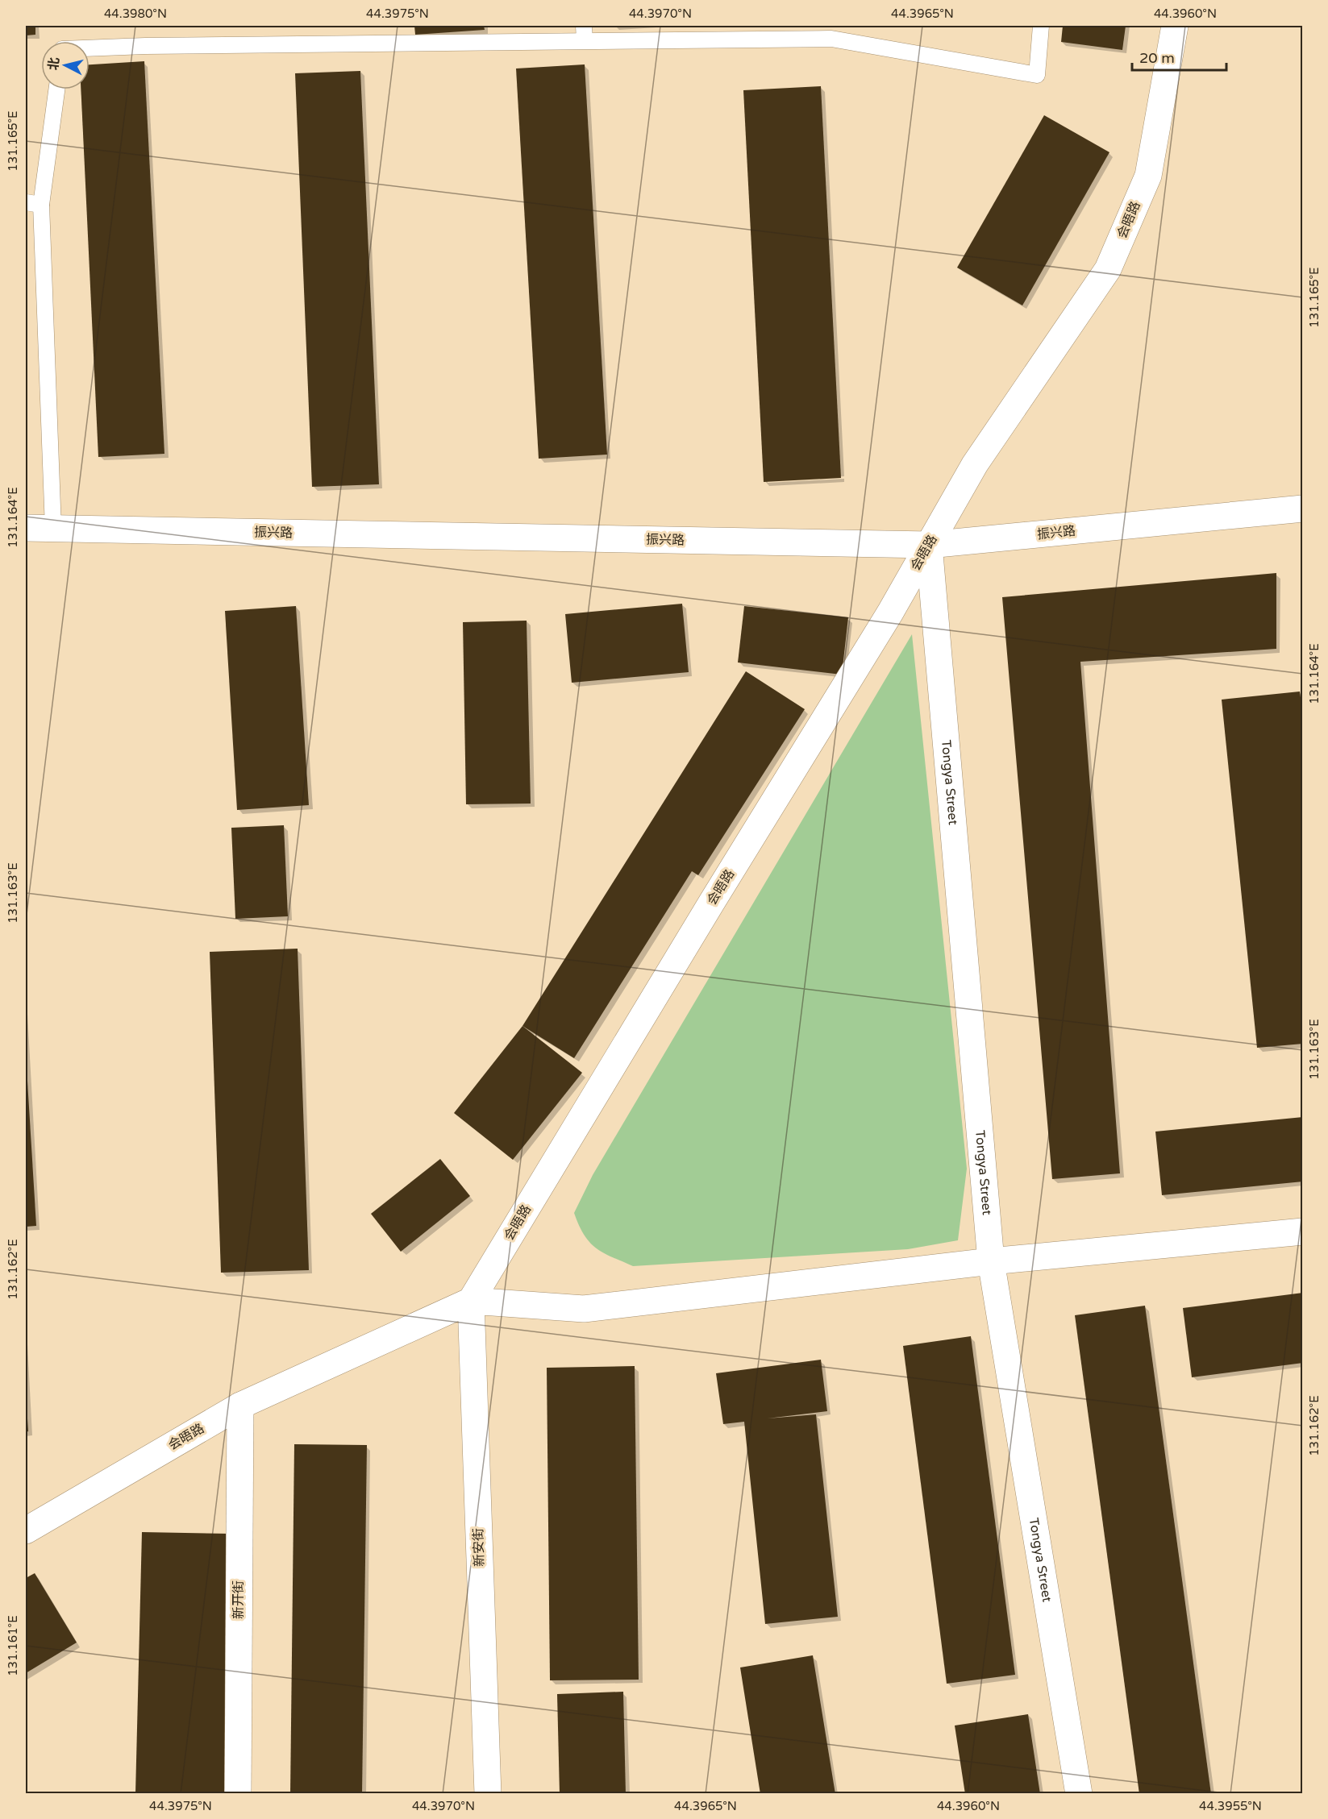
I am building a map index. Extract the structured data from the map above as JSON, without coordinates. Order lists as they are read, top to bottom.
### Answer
{
  "streets": {
    "street": [
      "会晤路",
      "振兴路",
      "Tongya Street",
      "新安街",
      "新开街"
    ]
  },
  "crossings": [
    ["会晤路", "振兴路"],
    ["会晤路", "Tongya Street"],
    ["会晤路", "新安街"],
    ["会晤路", "新开街"],
    ["振兴路", "Tongya Street"]
  ],
  "scale_bar": "20 m",
  "north": "left",
  "coordinates": [
    "44.3980°N",
    "44.3975°N",
    "44.3970°N",
    "44.3965°N",
    "44.3960°N",
    "131.165°E",
    "131.164°E",
    "131.163°E",
    "131.162°E",
    "131.161°E",
    "44.3955°N"
  ]
}
